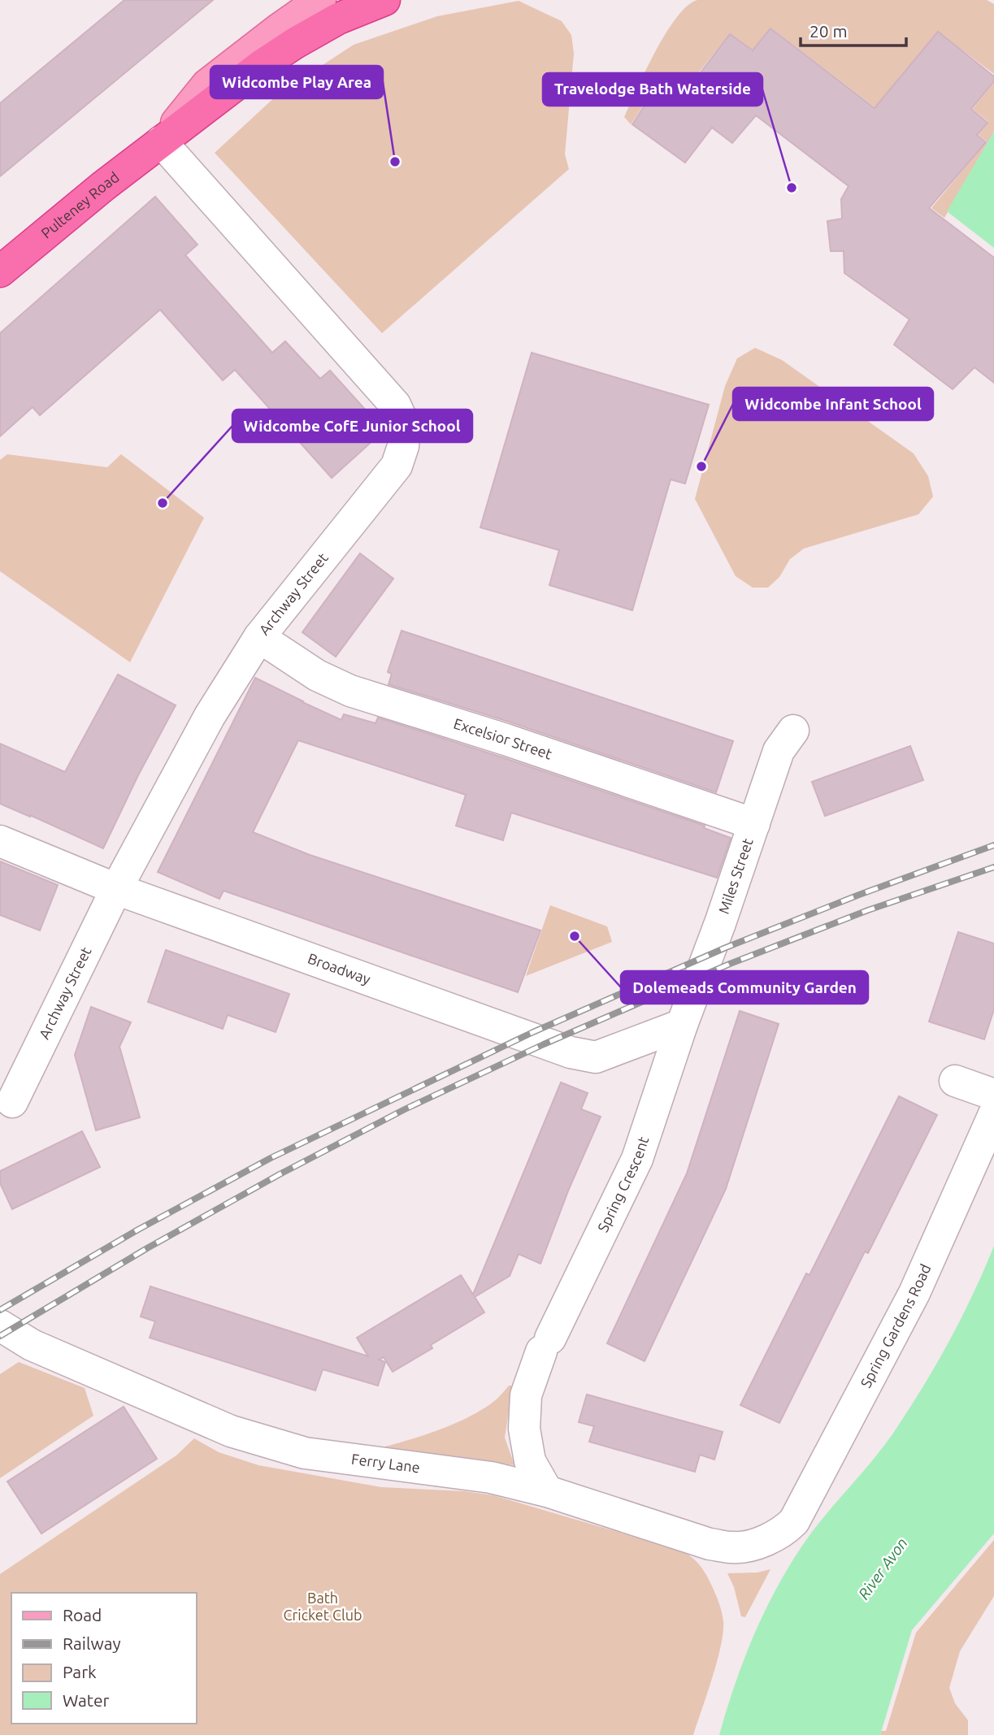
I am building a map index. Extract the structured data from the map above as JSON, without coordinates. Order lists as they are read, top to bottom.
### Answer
{
  "streets": {
    "highway": ["Pulteney Road"],
    "street": [
      "Archway Street",
      "Excelsior Street",
      "Miles Street",
      "Broadway",
      "Spring Crescent",
      "Spring Gardens Road",
      "Ferry Lane"
    ]
  },
  "crossings": [
    ["Pulteney Road", "Archway Street"],
    ["Archway Street", "Excelsior Street"],
    ["Archway Street", "Broadway"],
    ["Excelsior Street", "Miles Street"],
    ["Miles Street", "Broadway"],
    ["Miles Street", "Spring Crescent"],
    ["Broadway", "Spring Crescent"],
    ["Spring Crescent", "Ferry Lane"],
    ["Spring Gardens Road", "Ferry Lane"]
  ],
  "water": ["River Avon"],
  "parks": ["Bath Cricket Club"],
  "places": [
    "Widcombe Play Area",
    "Travelodge Bath Waterside",
    "Widcombe Infant School",
    "Widcombe CofE Junior School",
    "Dolemeads Community Garden"
  ],
  "legend": [
    "Road",
    "Railway",
    "Park",
    "Water"
  ],
  "scale_bar": "20 m"
}
